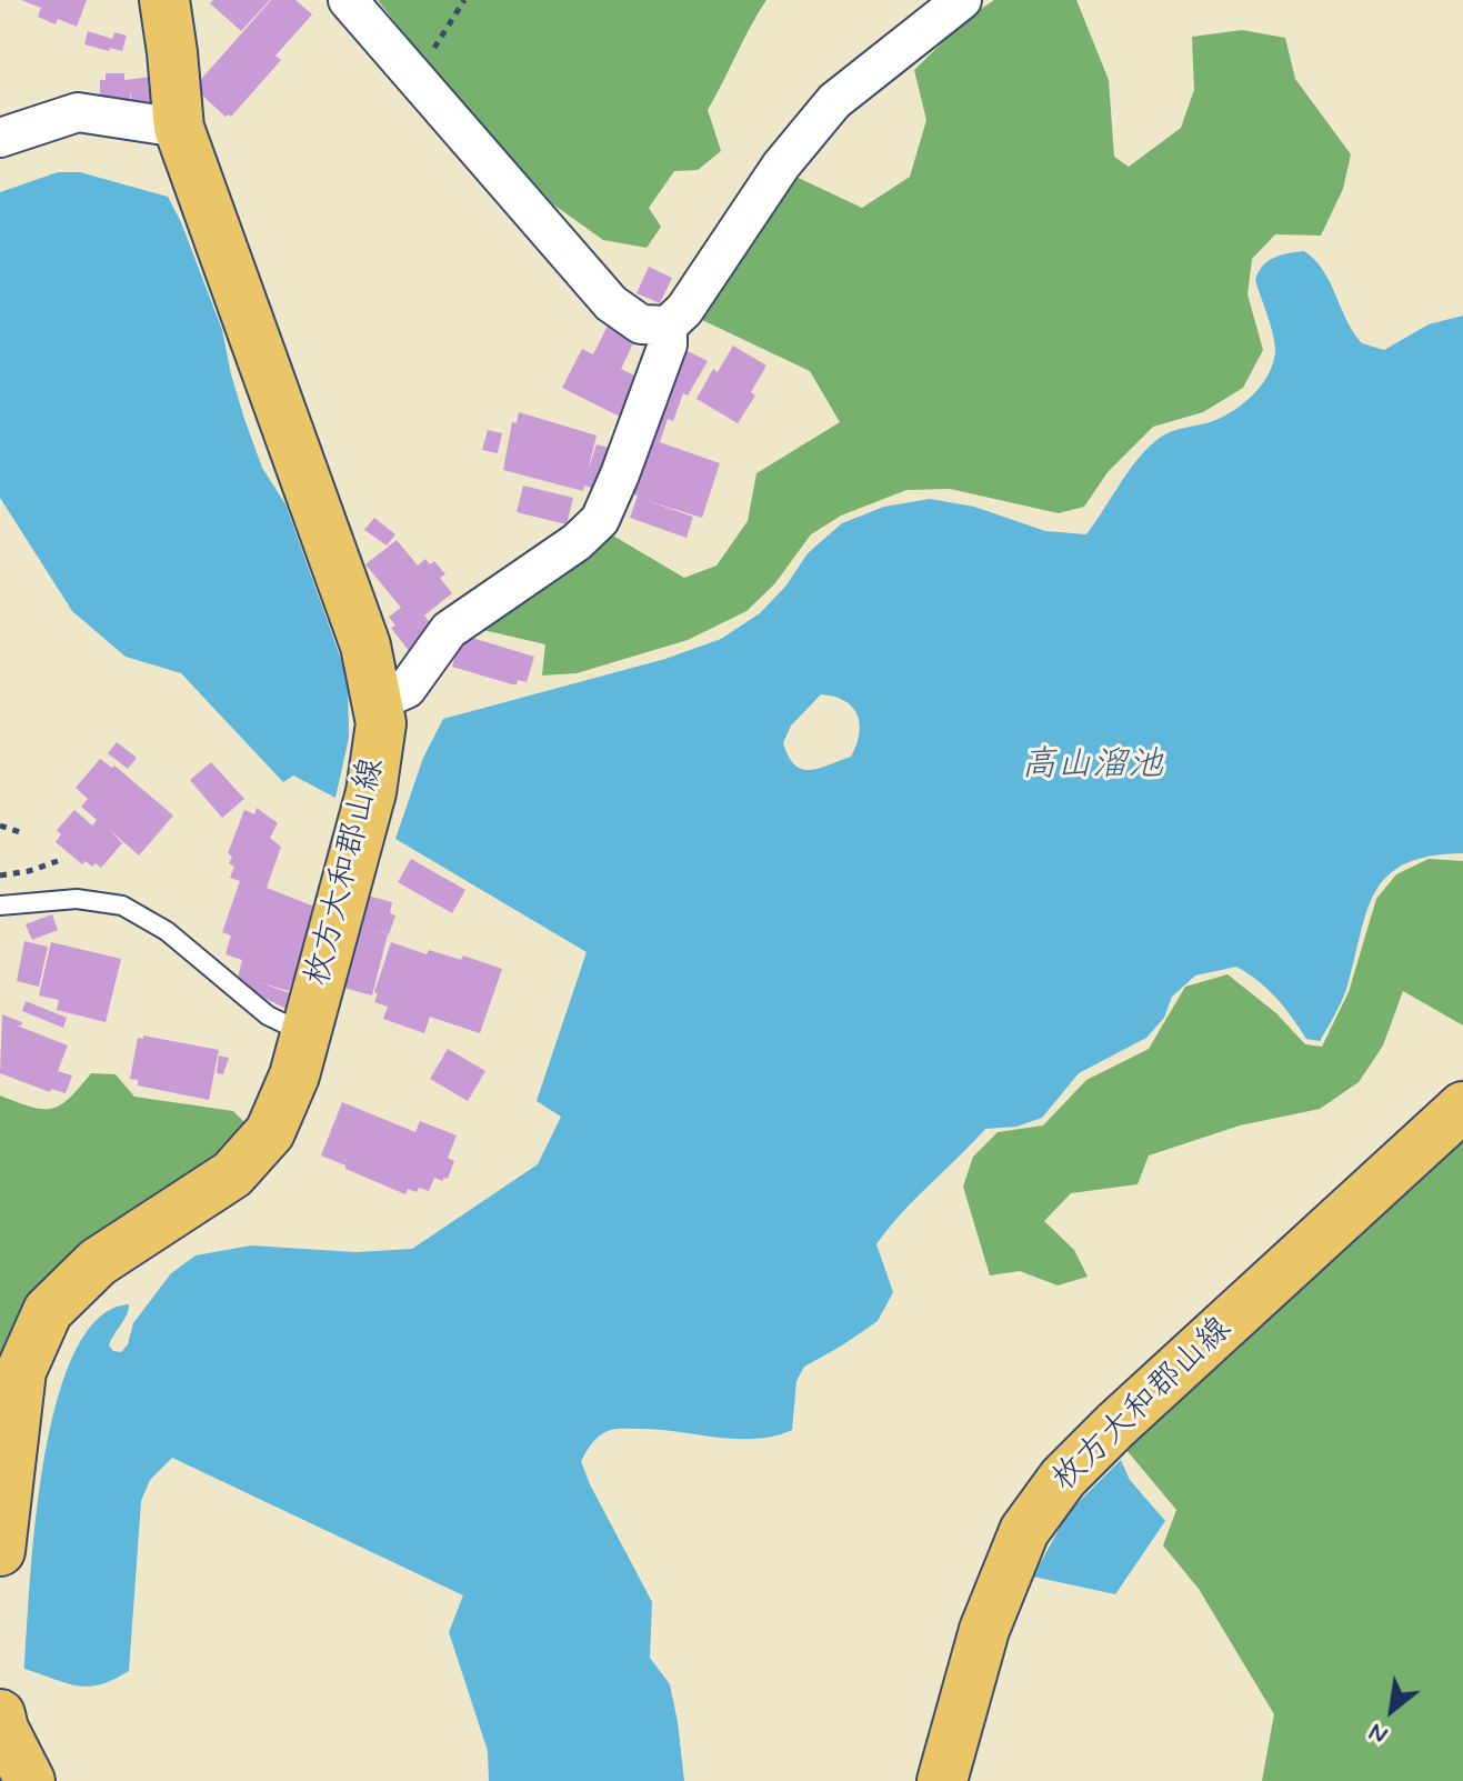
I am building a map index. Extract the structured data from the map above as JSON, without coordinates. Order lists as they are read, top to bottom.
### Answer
{
  "streets": {
    "main road": ["枚方大和郡山線"]
  },
  "water": ["高山溜池"],
  "north": "bottom left"
}
